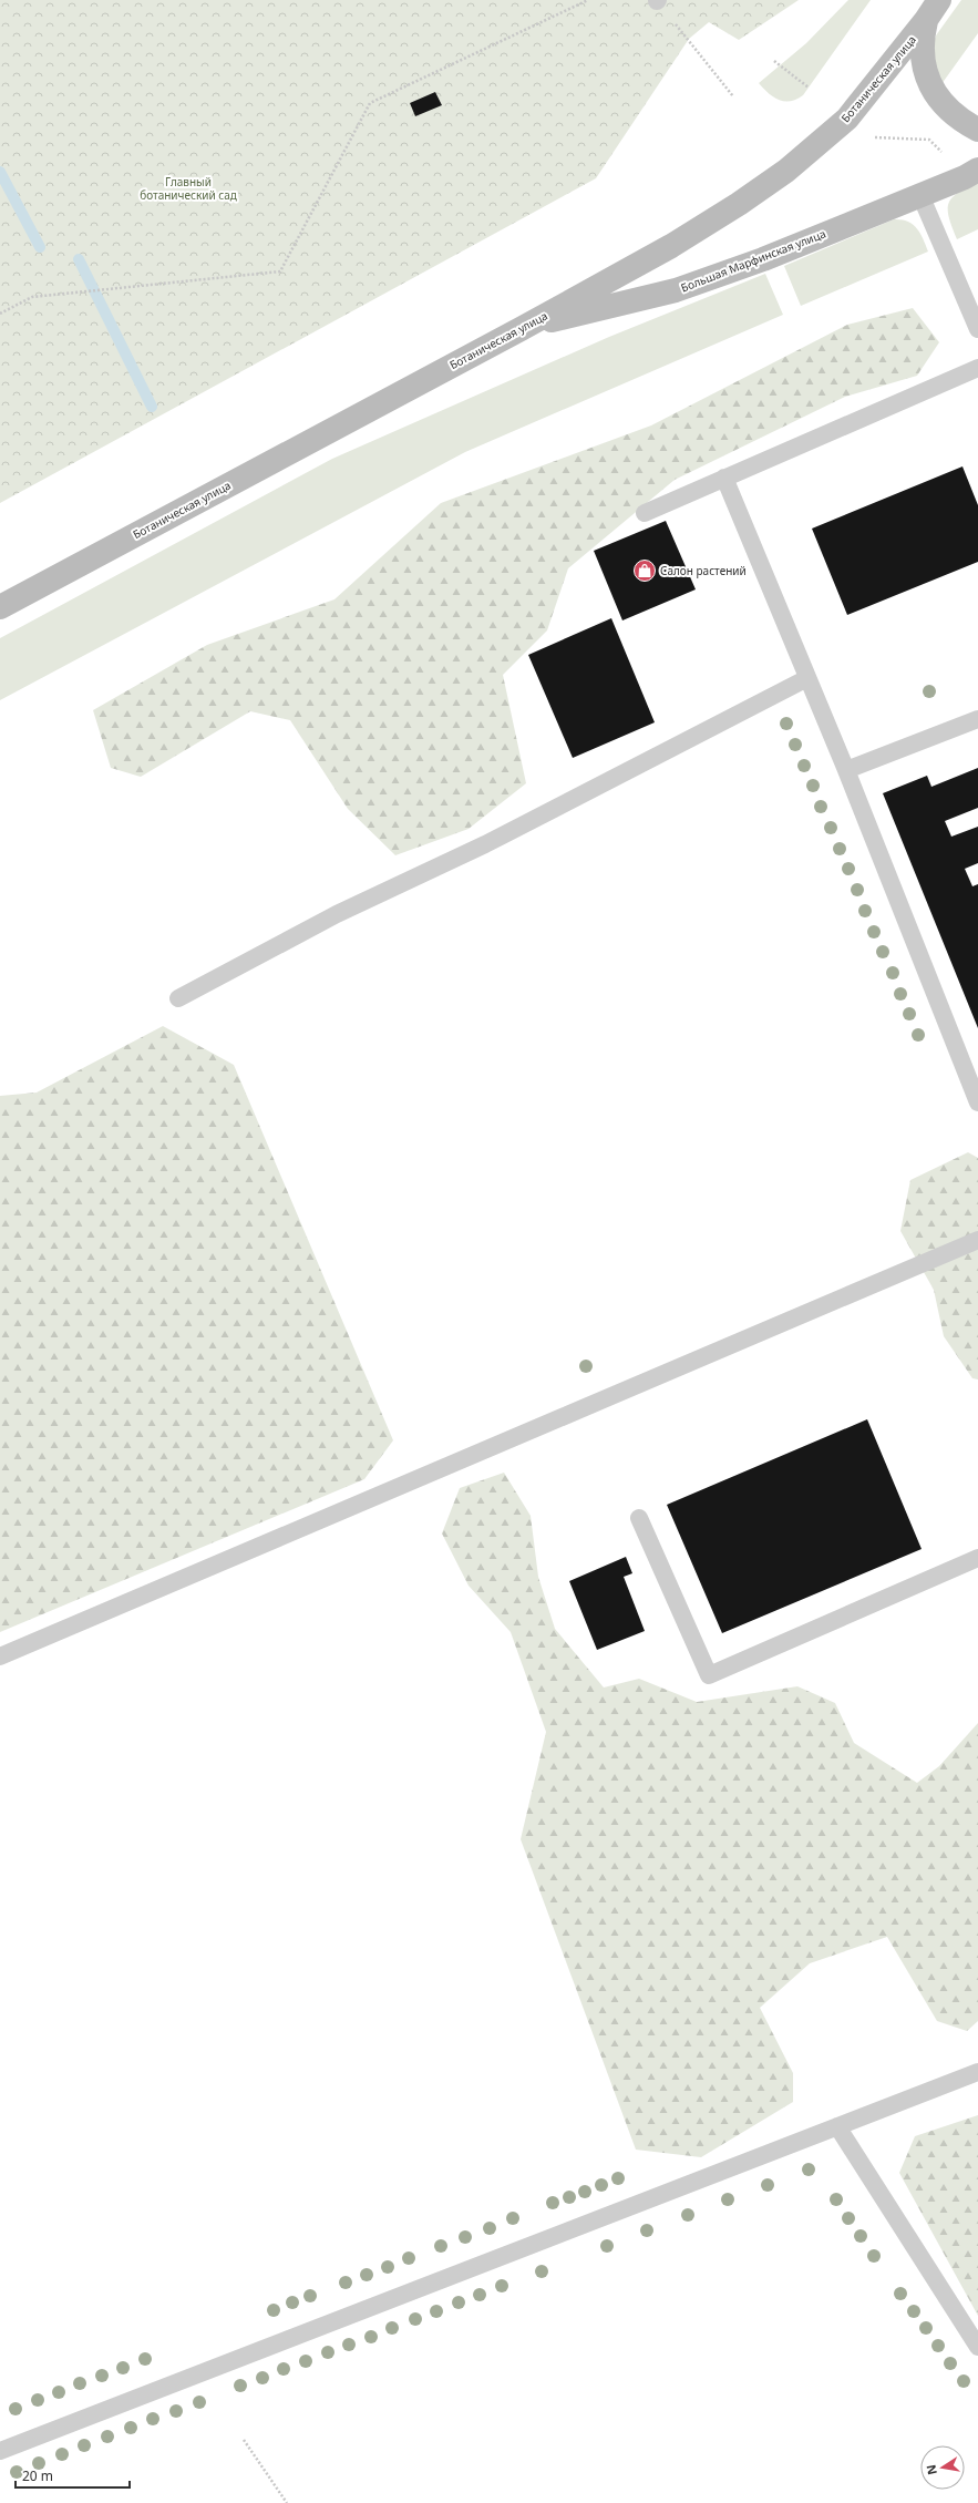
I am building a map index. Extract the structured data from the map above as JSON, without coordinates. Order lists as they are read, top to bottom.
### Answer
{
  "streets": {
    "main road": ["Ботаническая улица", "Большая Марфинская улица"]
  },
  "crossings": [
    ["Ботаническая улица", "Большая Марфинская улица"]
  ],
  "parks": ["Главный ботанический сад"],
  "places": {
    "shop": ["Салон растений"]
  },
  "scale_bar": "20 m",
  "north": "left"
}
